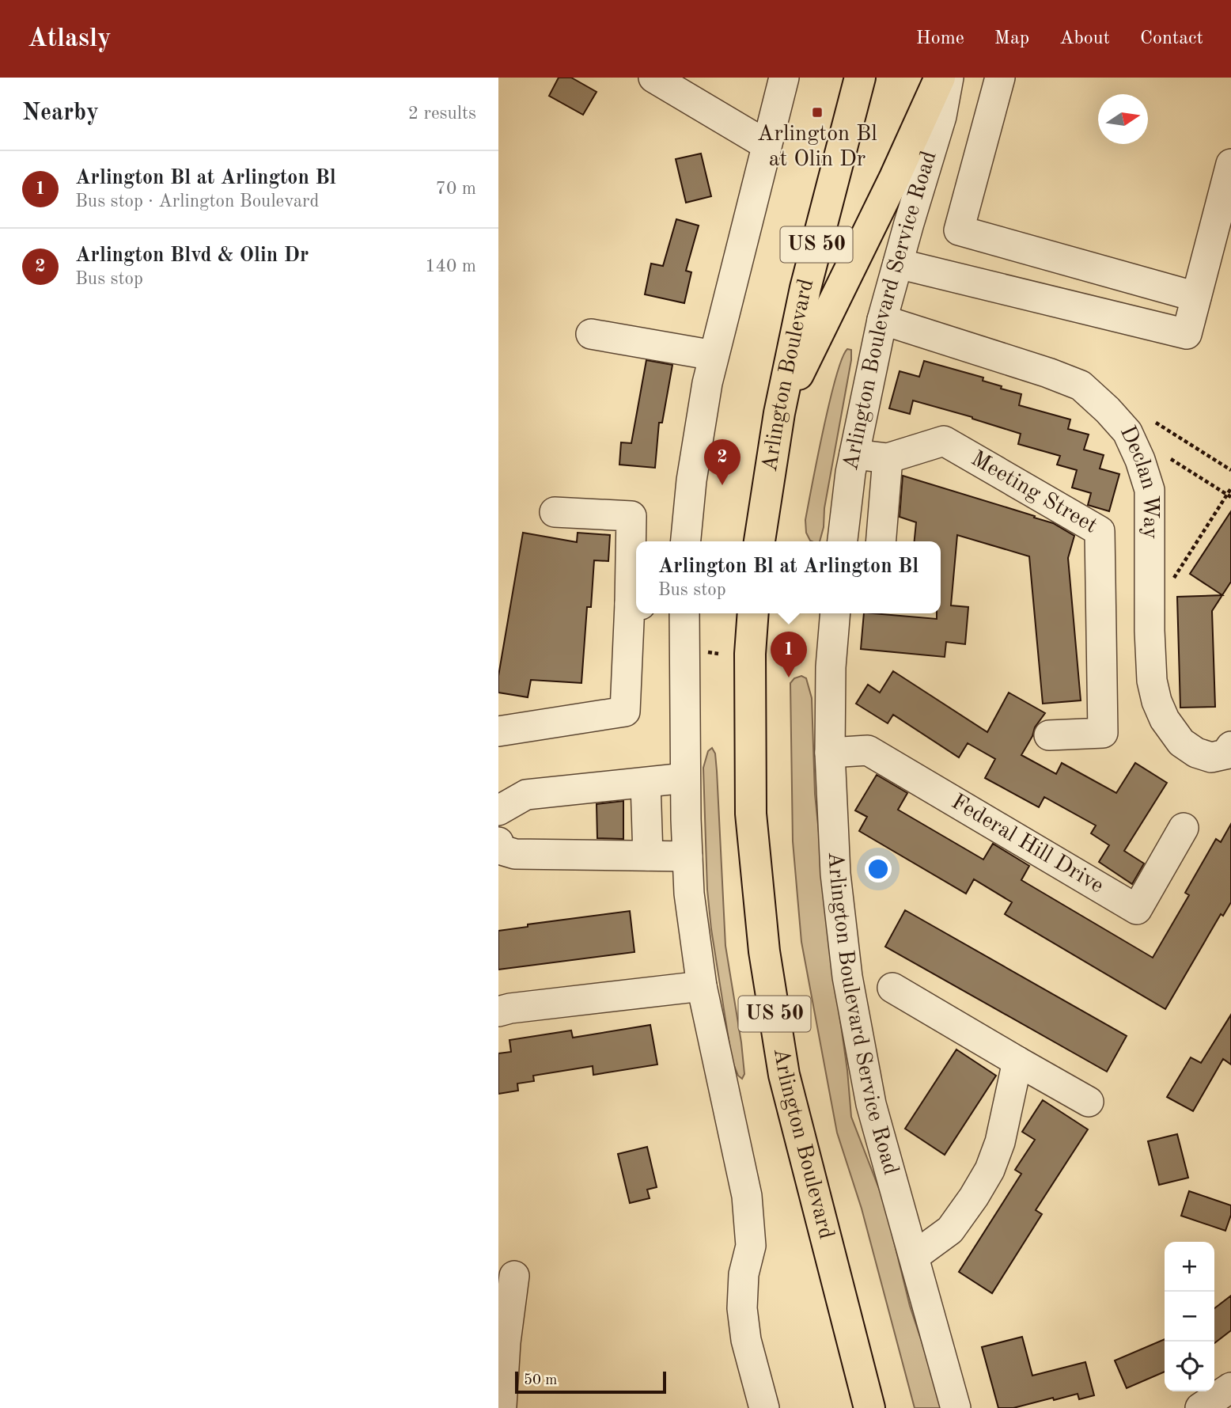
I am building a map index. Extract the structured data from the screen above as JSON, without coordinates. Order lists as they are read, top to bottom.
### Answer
{
  "streets": {
    "highway": ["US 50", "Arlington Boulevard"],
    "street": [
      "Arlington Boulevard Service Road",
      "Declan Way",
      "Meeting Street",
      "Federal Hill Drive"
    ]
  },
  "crossings": [
    ["Arlington Boulevard Service Road", "Declan Way"],
    ["Arlington Boulevard Service Road", "Meeting Street"],
    ["Arlington Boulevard Service Road", "Federal Hill Drive"]
  ],
  "places": {
    "transit": ["Arlington Bl at Olin Dr"]
  },
  "scale_bar": "50 m",
  "north": "right",
  "page": {
    "header": "Atlasly",
    "nav": [
      "Home",
      "Map",
      "About",
      "Contact"
    ],
    "heading": ["Nearby", "2 results"],
    "list": [
      {
        "mark": "1",
        "name": "Arlington Bl at Arlington Bl",
        "note": "Bus stop · Arlington Boulevard",
        "value": "70 m"
      },
      {
        "mark": "2",
        "name": "Arlington Blvd & Olin Dr",
        "note": "Bus stop",
        "value": "140 m"
      }
    ],
    "pins": ["2", "1"],
    "popup": ["Arlington Bl at Arlington Bl", "Bus stop"],
    "map_buttons": ["+", "−"],
    "scale": "50 m"
  }
}
